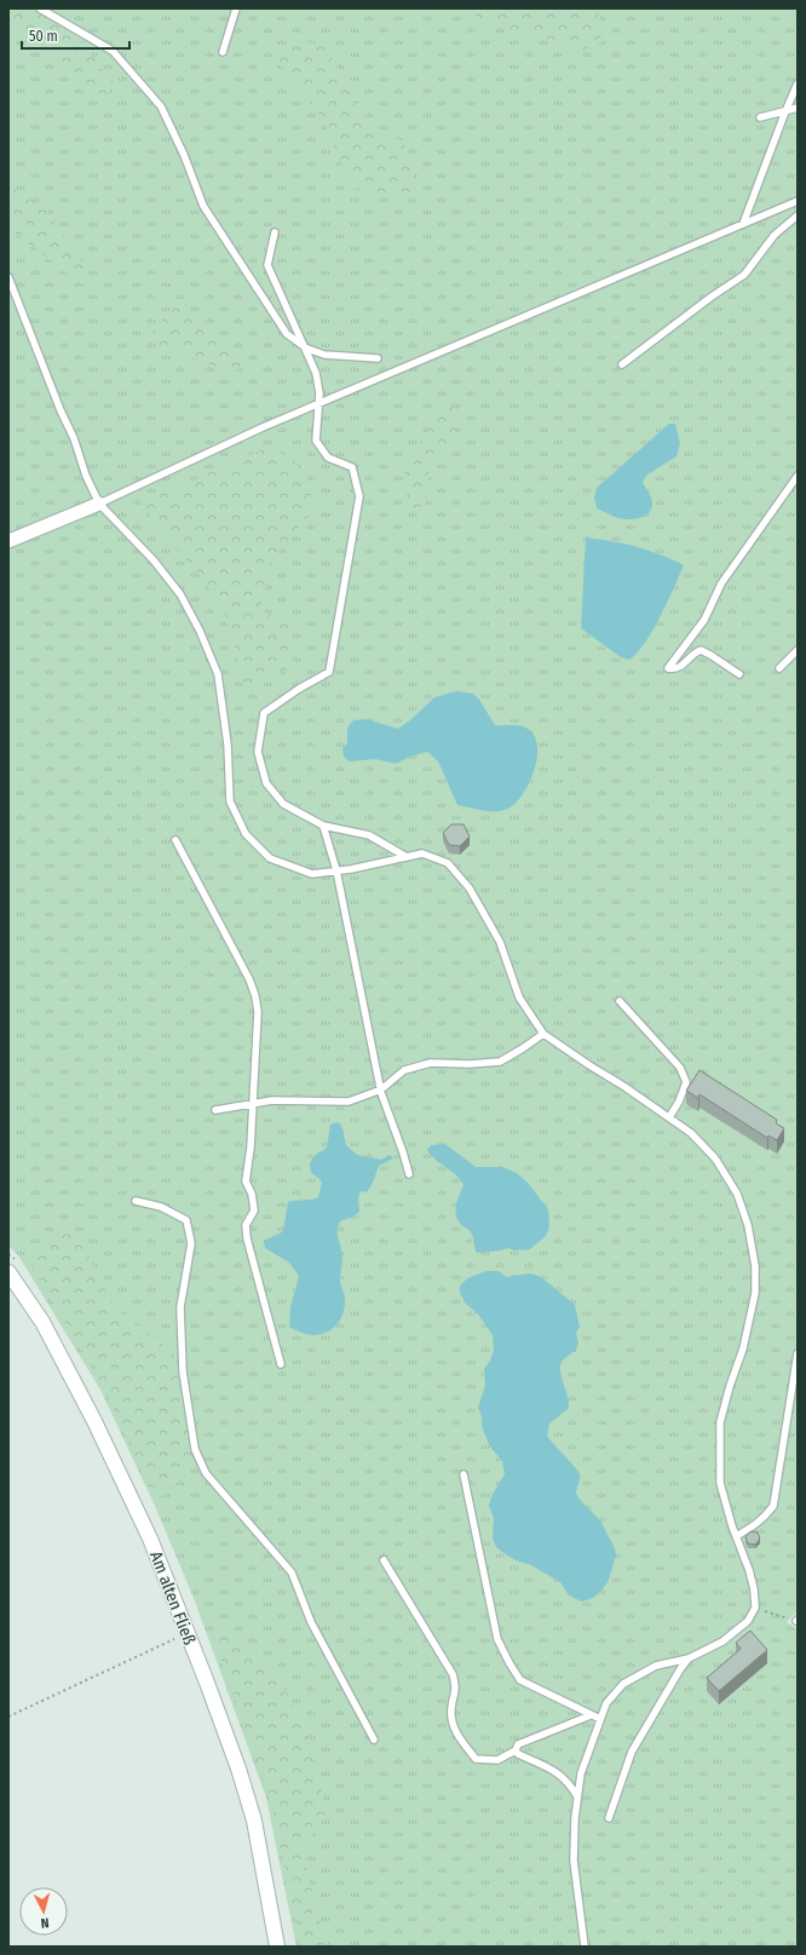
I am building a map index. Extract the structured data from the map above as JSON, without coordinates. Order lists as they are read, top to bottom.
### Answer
{
  "streets": {
    "main road": ["Am alten Fließ"]
  },
  "scale_bar": "50 m",
  "north": "bottom"
}
